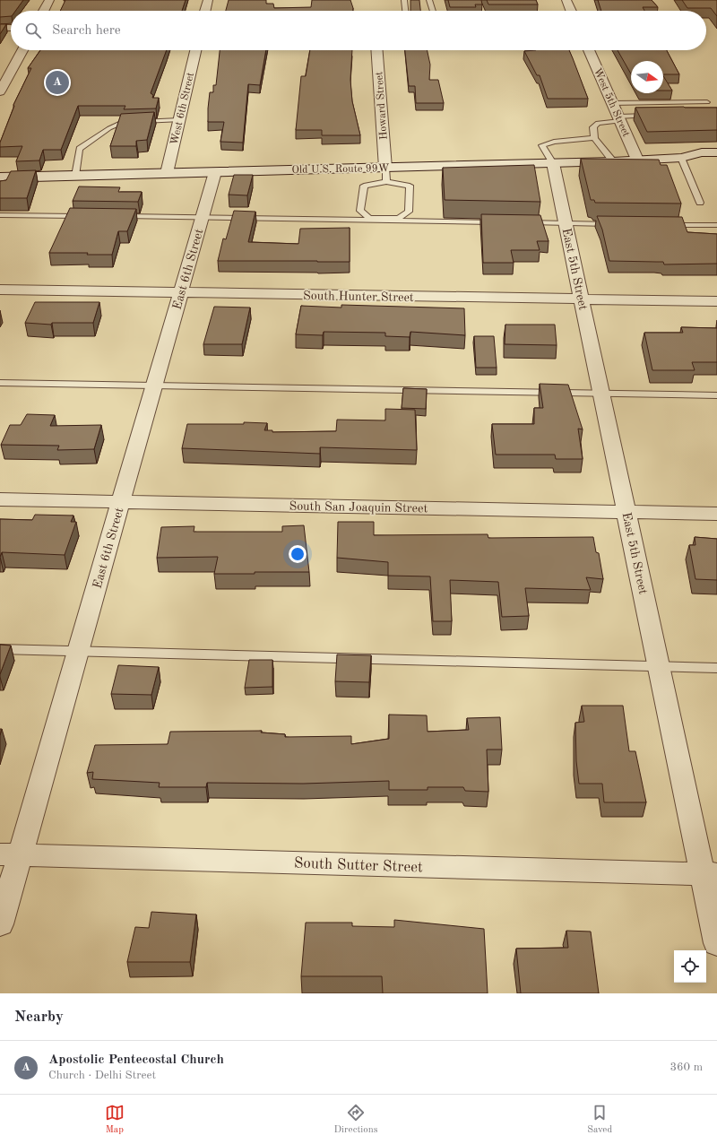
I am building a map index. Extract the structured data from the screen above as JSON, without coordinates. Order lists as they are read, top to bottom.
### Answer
{
  "streets": {
    "main road": ["Old U.S. Route 99W"],
    "street": [
      "West 5th Street",
      "Howard Street",
      "West 6th Street",
      "East 6th Street",
      "East 5th Street",
      "South Hunter Street",
      "South San Joaquin Street",
      "South Sutter Street"
    ]
  },
  "crossings": [
    ["West 5th Street", "Old U.S. Route 99W"],
    ["Howard Street", "Old U.S. Route 99W"],
    ["West 6th Street", "Old U.S. Route 99W"],
    ["Old U.S. Route 99W", "East 6th Street"],
    ["Old U.S. Route 99W", "East 5th Street"],
    ["East 6th Street", "South Hunter Street"],
    ["East 6th Street", "South San Joaquin Street"],
    ["East 6th Street", "South Sutter Street"],
    ["East 5th Street", "South Hunter Street"],
    ["East 5th Street", "South San Joaquin Street"],
    ["East 5th Street", "South Sutter Street"]
  ],
  "north": "right",
  "page": {
    "search": "Search here",
    "pins": "A",
    "heading": "Nearby",
    "list": [
      {
        "mark": "A",
        "name": "Apostolic Pentecostal Church",
        "note": "Church · Delhi Street",
        "value": "360 m"
      }
    ],
    "nav": ["Map", "Directions", "Saved"]
  }
}
